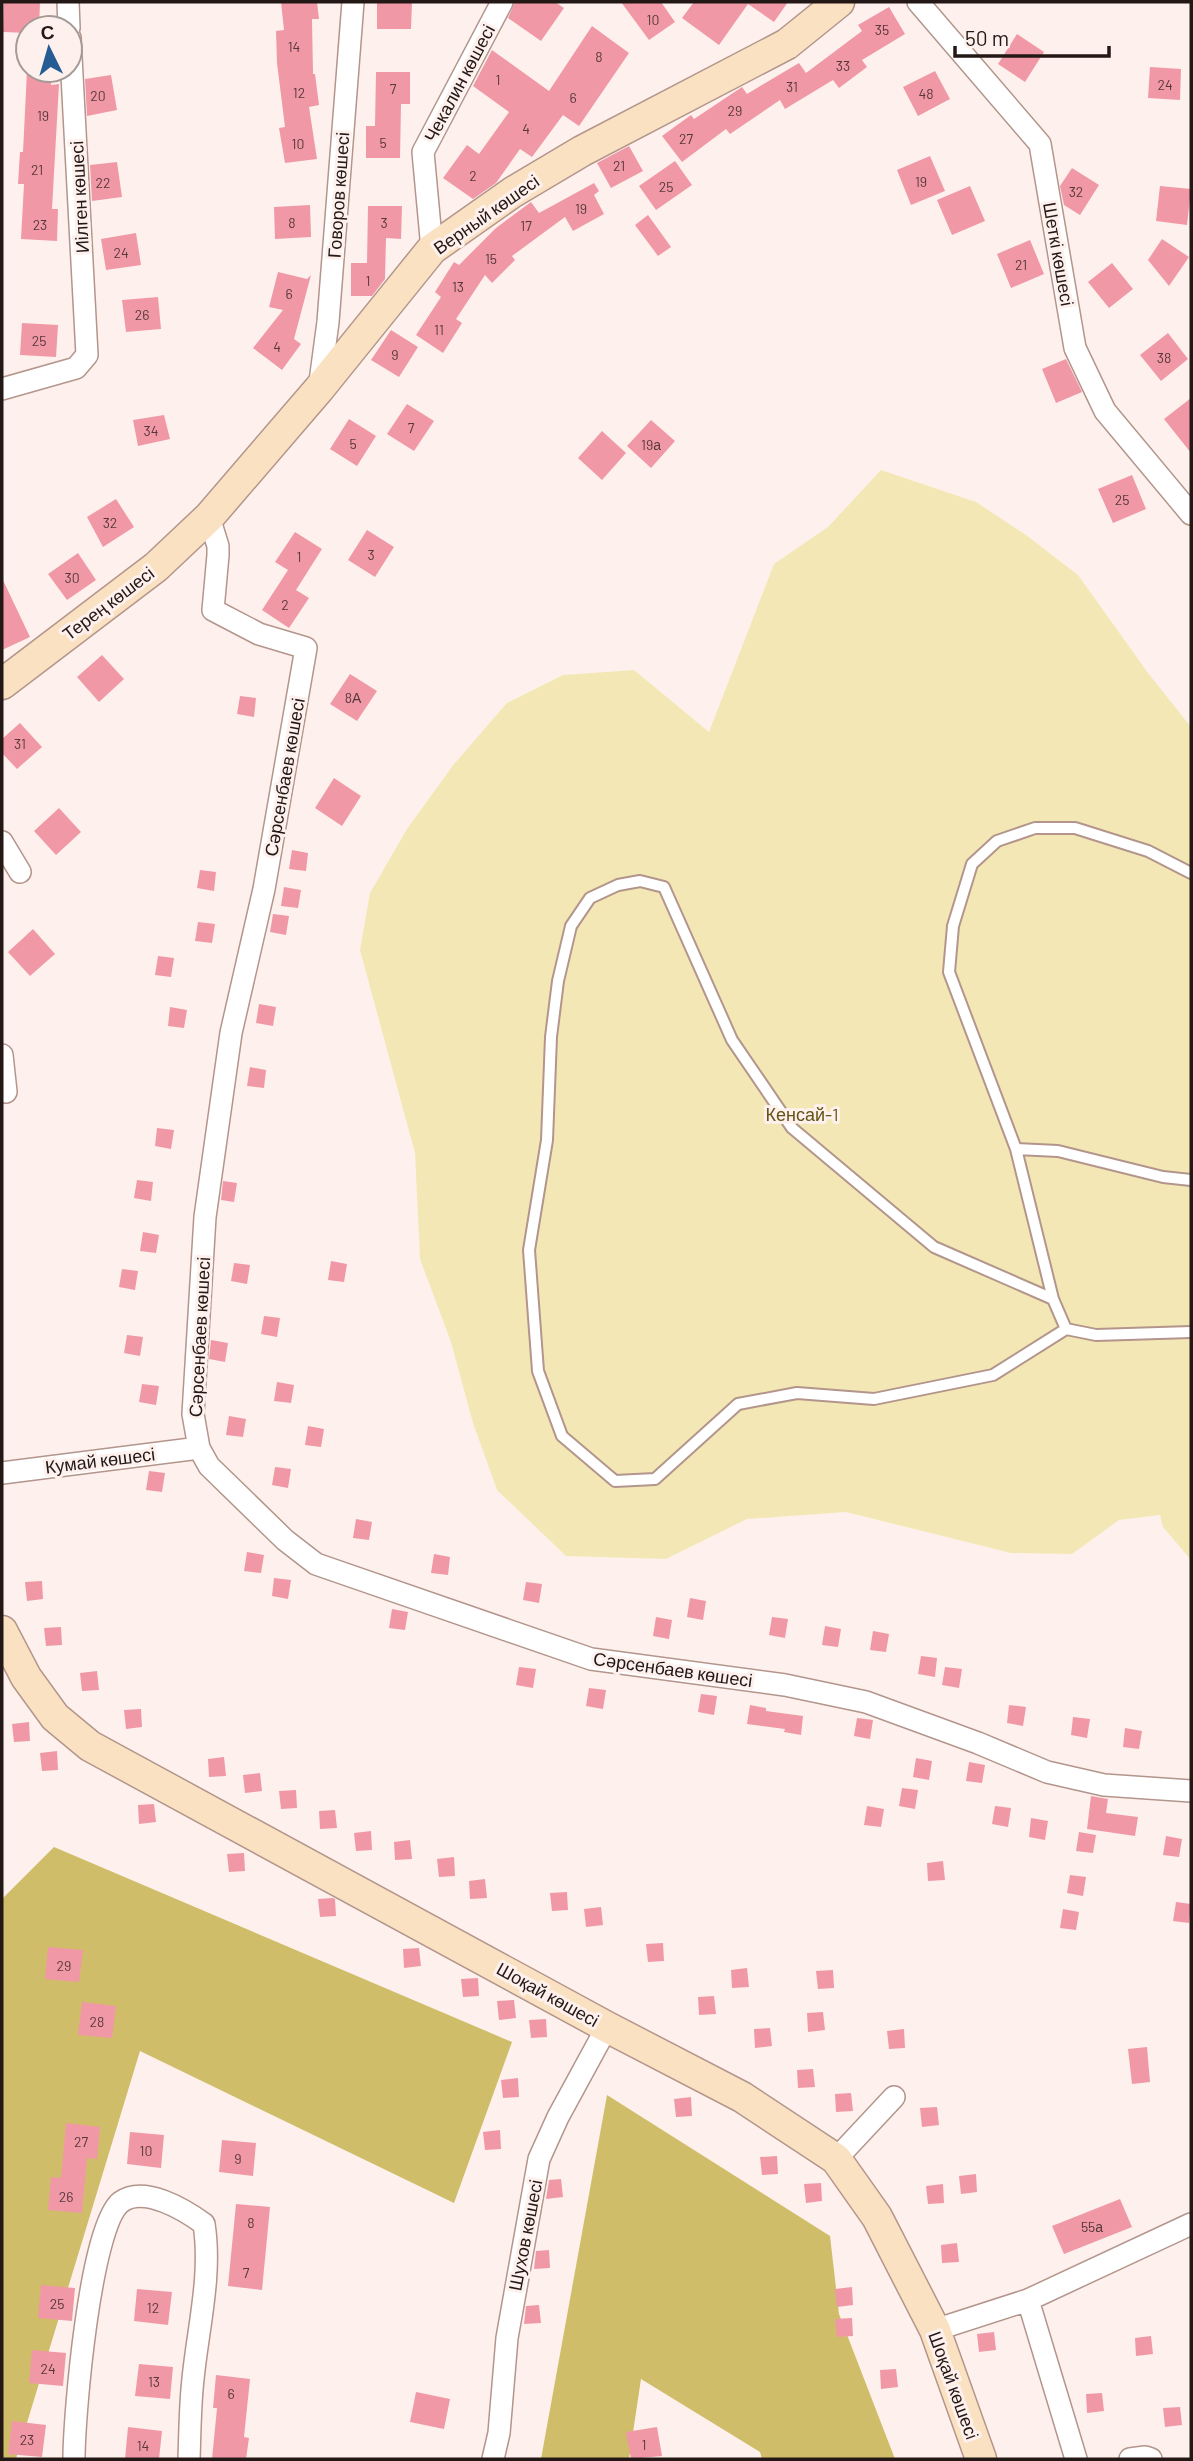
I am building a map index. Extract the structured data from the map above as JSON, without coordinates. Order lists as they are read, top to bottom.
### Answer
{
  "streets": {
    "street": [
      "Чекалин көшесі",
      "Говоров көшесі",
      "Иілген көшесі",
      "Верный көшесі",
      "Шеткі көшесі",
      "Терең көшесі",
      "Сәрсенбаев көшесі",
      "Кумай көшесі",
      "Шоқай көшесі",
      "Шухов көшесі"
    ]
  },
  "crossings": [
    ["Чекалин көшесі", "Верный көшесі"],
    ["Говоров көшесі", "Верный көшесі"],
    ["Верный көшесі", "Терең көшесі"],
    ["Верный көшесі", "Сәрсенбаев көшесі"],
    ["Терең көшесі", "Сәрсенбаев көшесі"],
    ["Сәрсенбаев көшесі", "Кумай көшесі"],
    ["Шоқай көшесі", "Шухов көшесі"]
  ],
  "parks": ["Кенсай-1"],
  "house_numbers": [
    "10",
    "35",
    "14",
    "8",
    "33",
    "1",
    "24",
    "31",
    "7",
    "12",
    "48",
    "20",
    "6",
    "29",
    "19",
    "4",
    "27",
    "5",
    "10",
    "21",
    "21",
    "2",
    "19",
    "22",
    "25",
    "32",
    "19",
    "8",
    "3",
    "23",
    "17",
    "24",
    "15",
    "21",
    "1",
    "13",
    "6",
    "26",
    "11",
    "25",
    "4",
    "9",
    "38",
    "7",
    "34",
    "5",
    "19а",
    "25",
    "32",
    "3",
    "1",
    "30",
    "2",
    "8А",
    "31",
    "29",
    "28",
    "27",
    "10",
    "9",
    "26",
    "8",
    "55а",
    "7",
    "25",
    "12",
    "24",
    "13",
    "6",
    "23",
    "1",
    "14"
  ],
  "scale_bar": "50 m",
  "north": "top"
}
